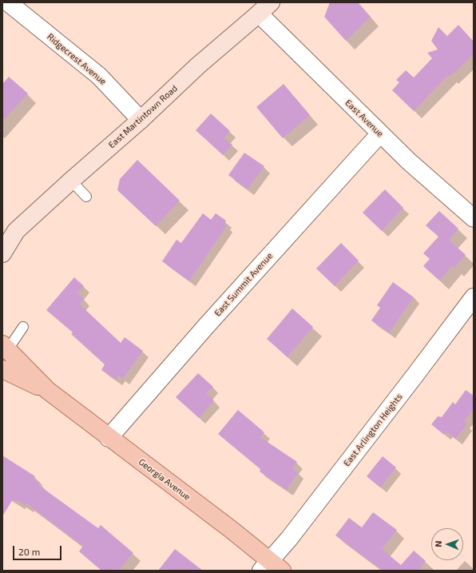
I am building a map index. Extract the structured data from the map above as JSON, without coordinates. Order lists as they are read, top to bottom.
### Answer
{
  "streets": {
    "main road": ["East Martintown Road", "Georgia Avenue"],
    "street": [
      "Ridgecrest Avenue",
      "East Avenue",
      "East Summit Avenue",
      "East Arlington Heights"
    ]
  },
  "crossings": [
    ["Ridgecrest Avenue", "East Martintown Road"],
    ["East Martintown Road", "East Avenue"],
    ["East Avenue", "East Summit Avenue"],
    ["East Summit Avenue", "Georgia Avenue"],
    ["East Arlington Heights", "Georgia Avenue"]
  ],
  "scale_bar": "20 m",
  "north": "left"
}
